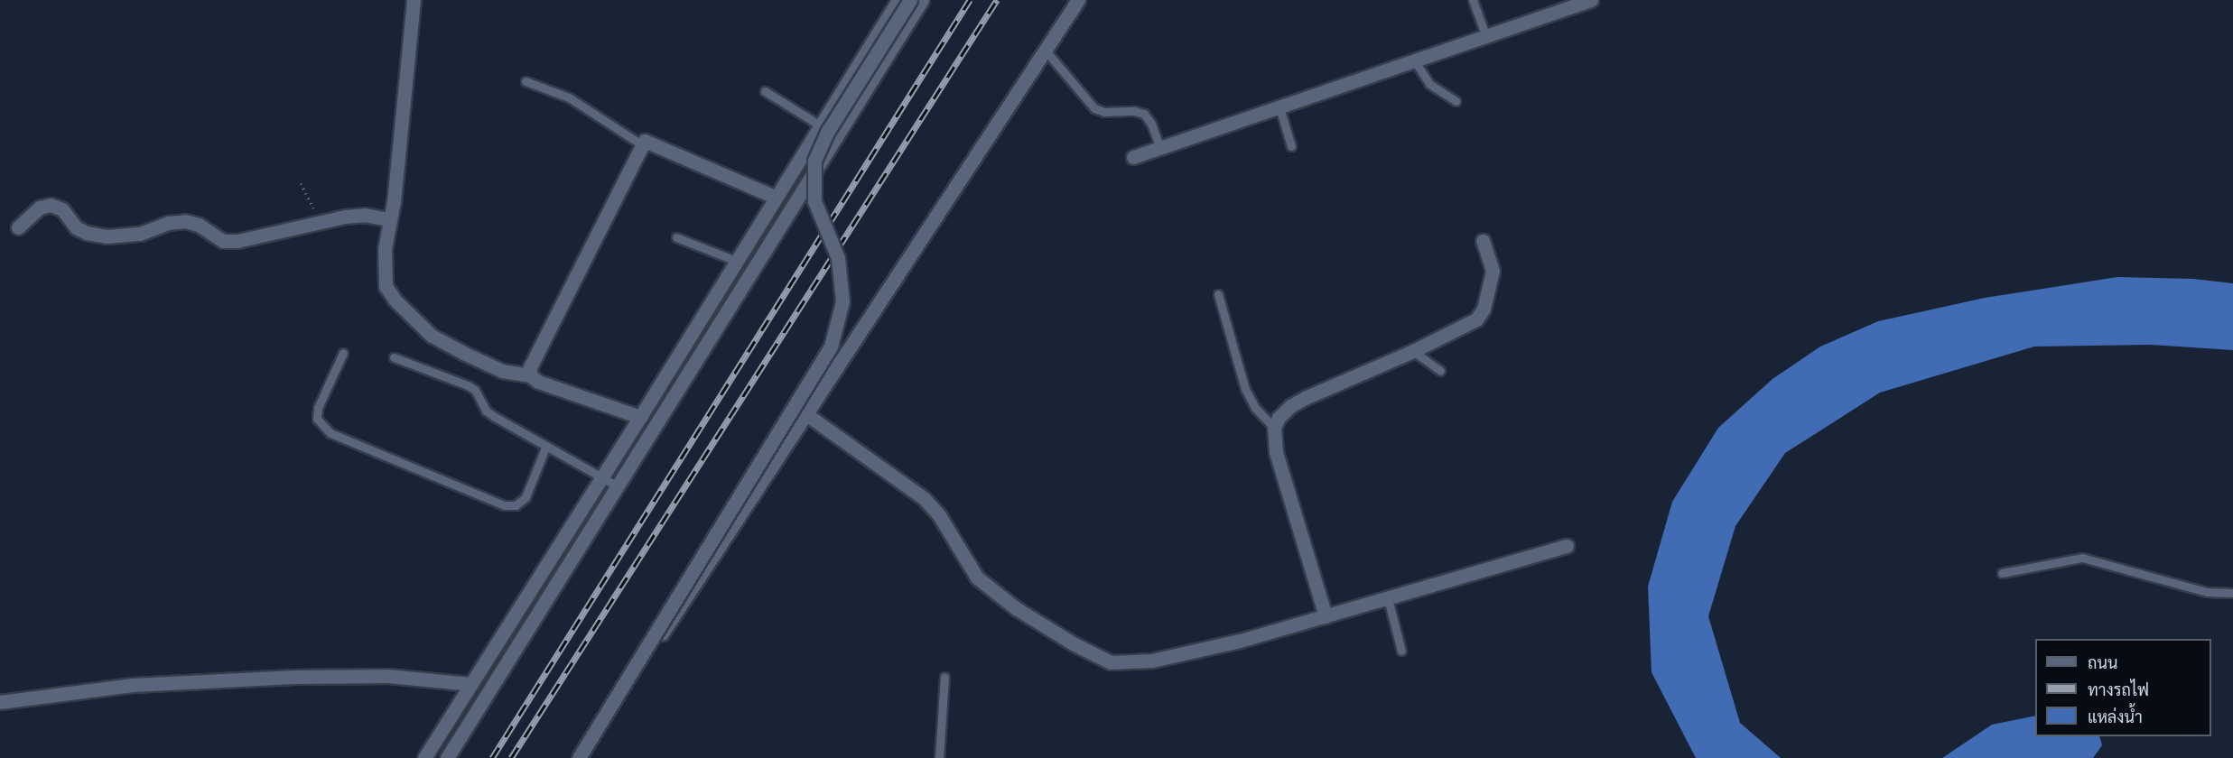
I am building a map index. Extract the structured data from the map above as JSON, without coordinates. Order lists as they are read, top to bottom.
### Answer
{
  "legend": ["ถนน", "ทางรถไฟ", "แหล่งน้ำ"]
}
